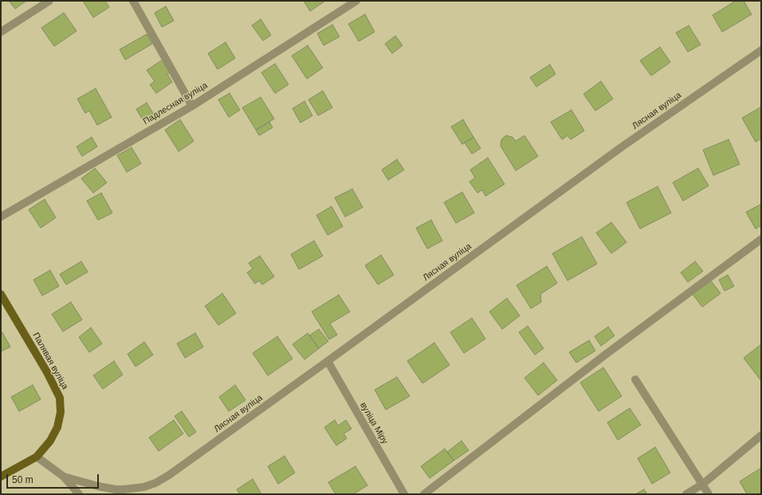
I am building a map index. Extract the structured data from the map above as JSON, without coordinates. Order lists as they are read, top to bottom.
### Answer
{
  "streets": {
    "main road": ["Палявая вуліца"],
    "street": ["Падлесная вуліца", "Лясная вуліца", "вуліца Міру"]
  },
  "crossings": [
    ["Лясная вуліца", "вуліца Міру"]
  ],
  "scale_bar": "50 m"
}
